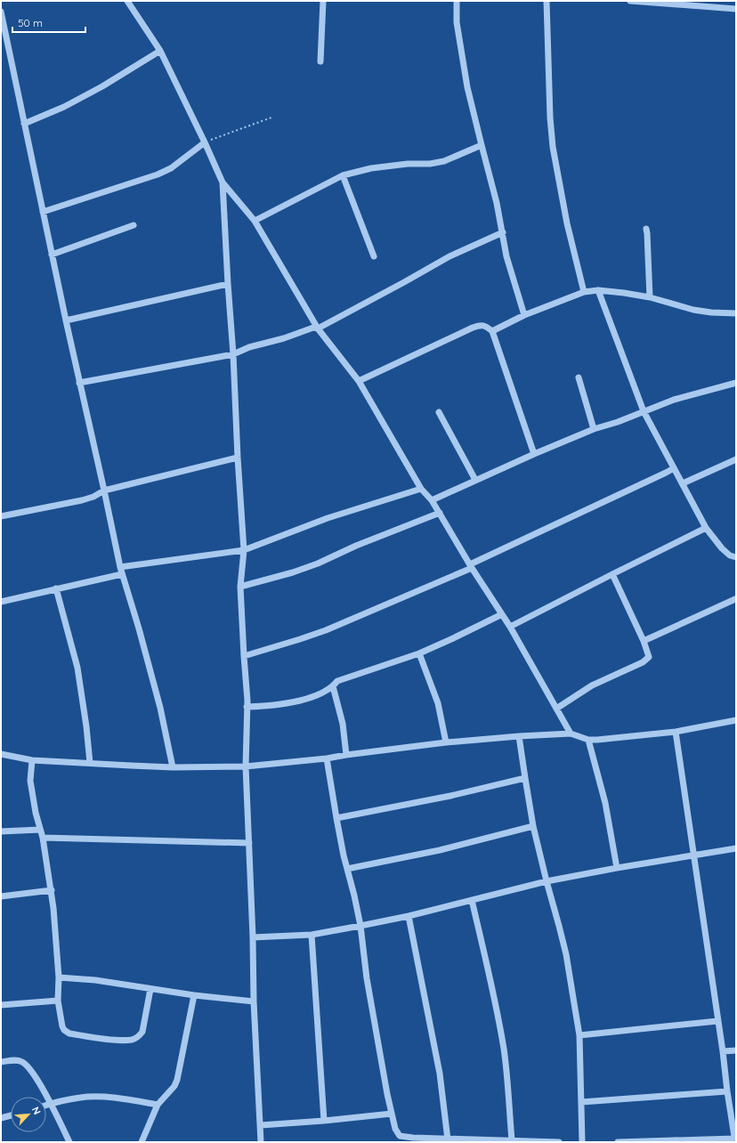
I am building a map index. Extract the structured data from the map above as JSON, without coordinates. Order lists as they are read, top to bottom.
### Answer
{
  "scale_bar": "50 m",
  "north": "top right"
}
